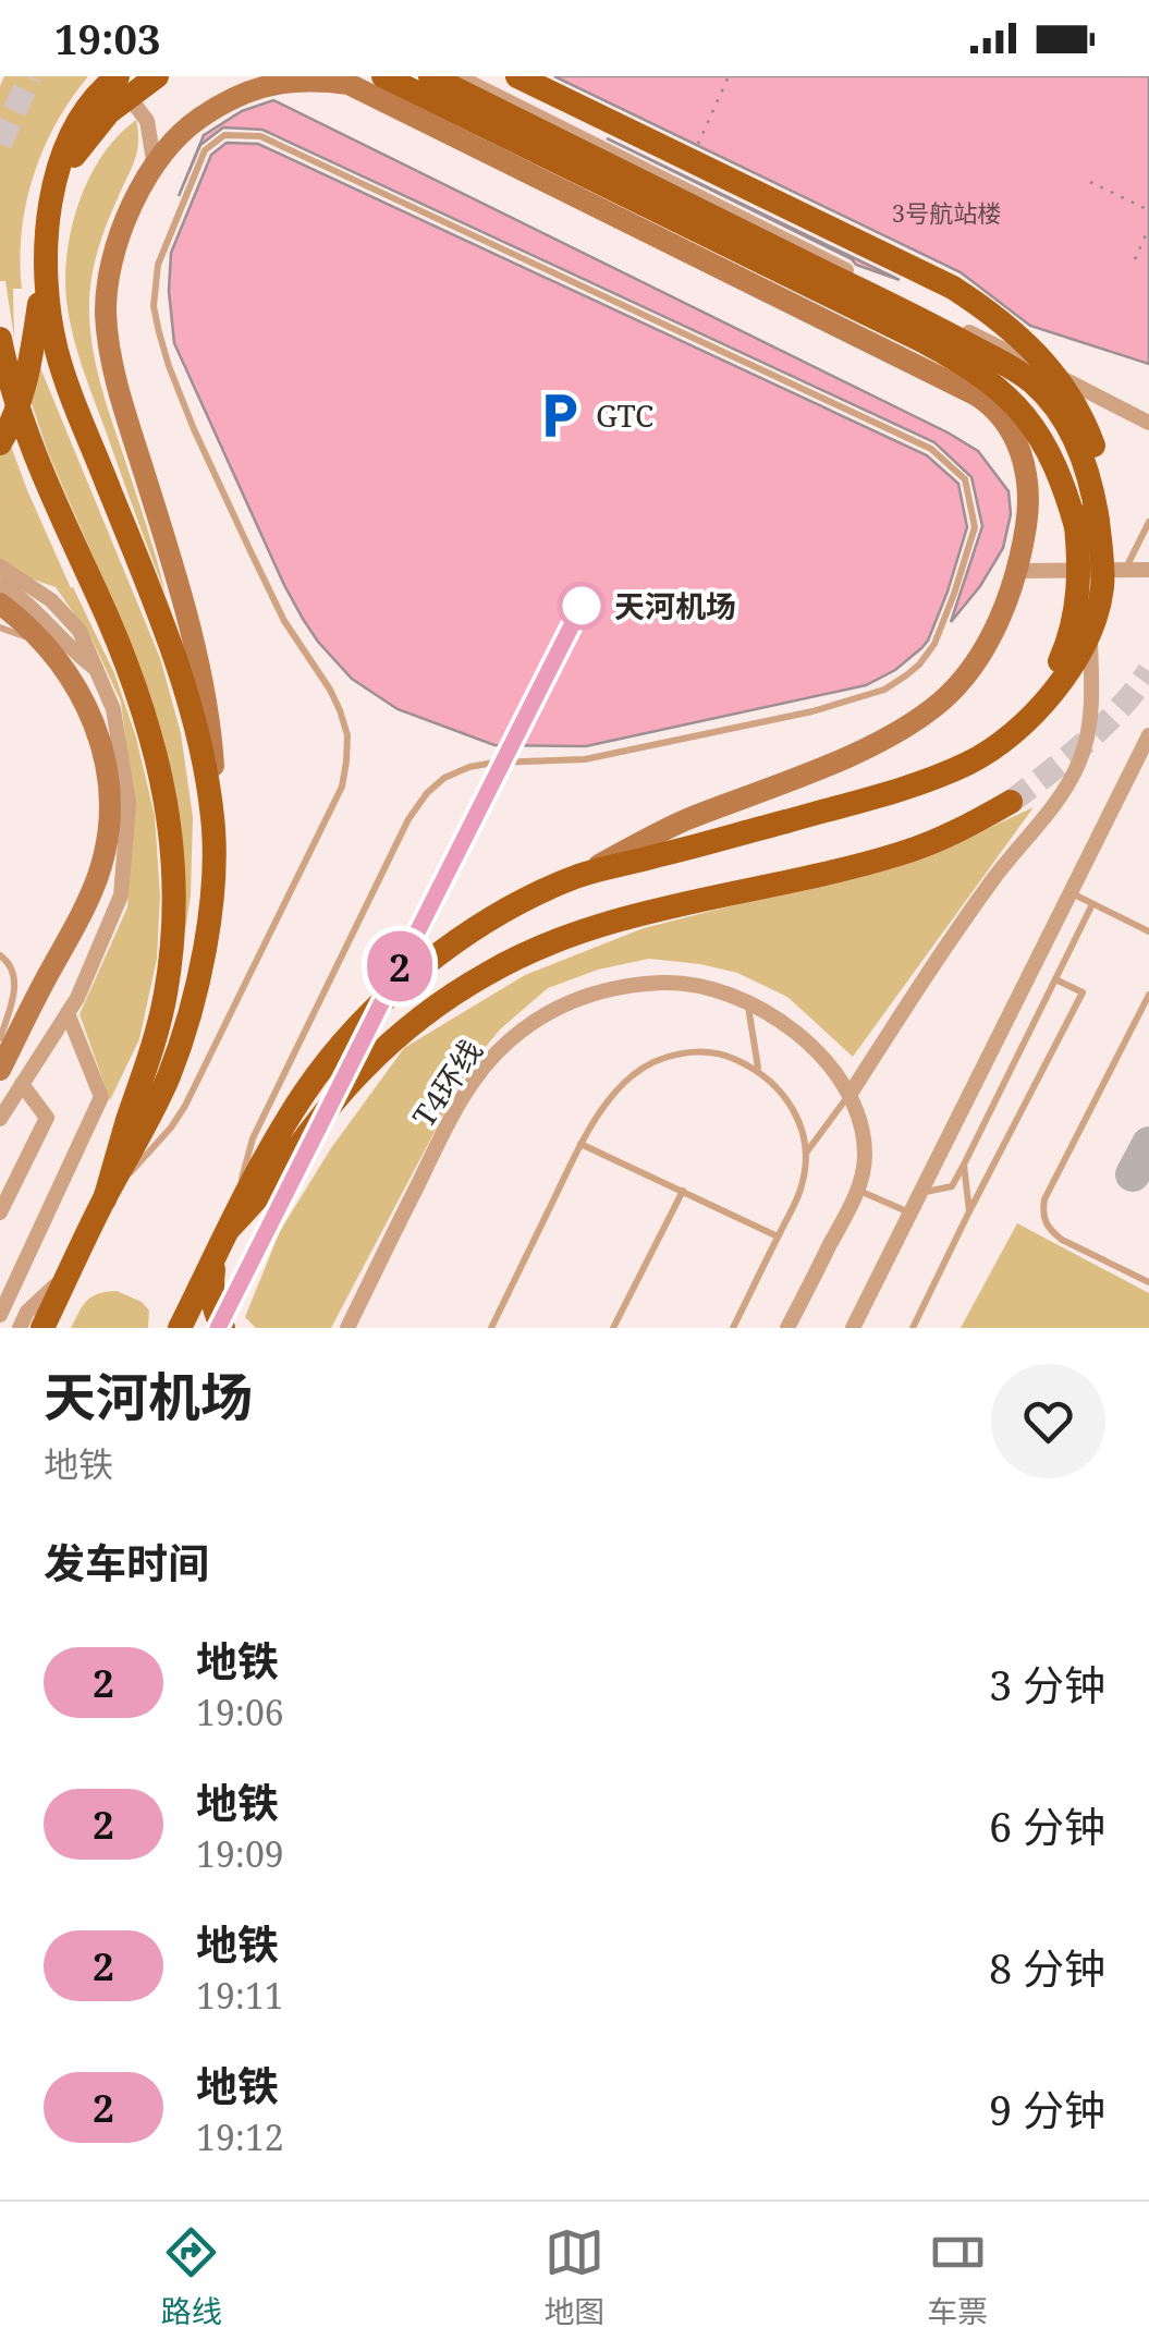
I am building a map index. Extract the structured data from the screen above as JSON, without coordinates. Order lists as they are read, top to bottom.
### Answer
{
  "streets": {
    "street": ["T4环线"]
  },
  "places": {
    "parking": ["GTC"],
    "other": ["天河机场"]
  },
  "lines": ["metro line 2"],
  "house_numbers": ["3号航站楼"],
  "page": {
    "status": "19:03",
    "on_map": "2",
    "heading": [
      ["天河机场", "地铁"],
      "发车时间"
    ],
    "list": [
      {
        "mark": "2",
        "name": "地铁",
        "note": "19:06",
        "value": "3 分钟"
      },
      {
        "mark": "2",
        "name": "地铁",
        "note": "19:09",
        "value": "6 分钟"
      },
      {
        "mark": "2",
        "name": "地铁",
        "note": "19:11",
        "value": "8 分钟"
      },
      {
        "mark": "2",
        "name": "地铁",
        "note": "19:12",
        "value": "9 分钟"
      }
    ],
    "tabs": ["路线", "地图", "车票"]
  }
}
